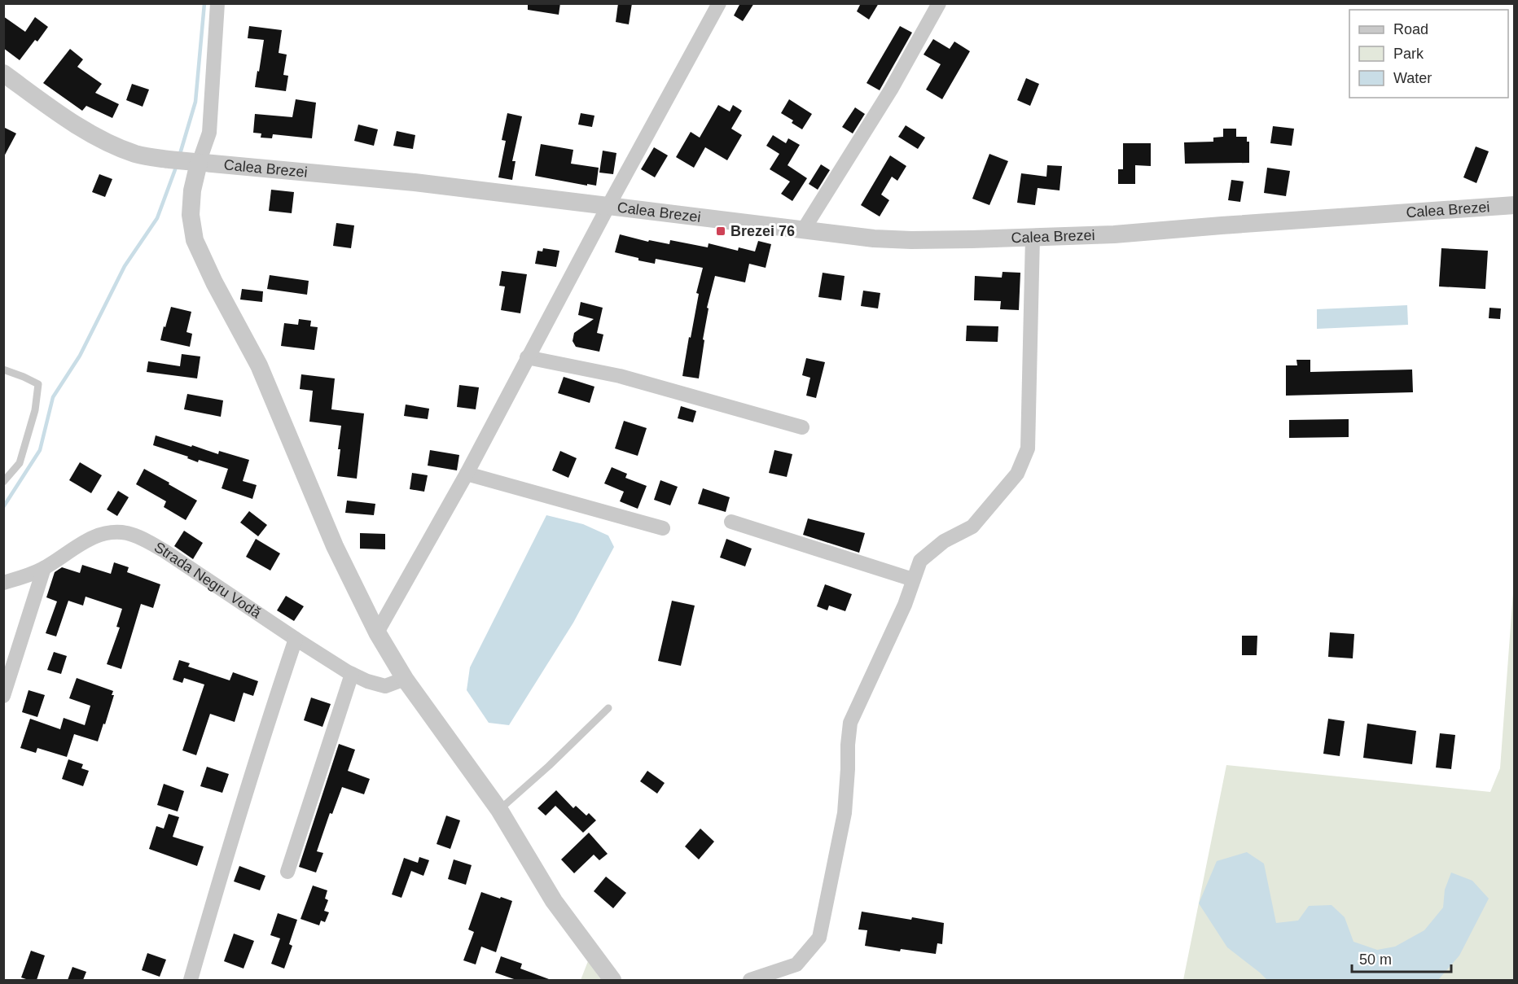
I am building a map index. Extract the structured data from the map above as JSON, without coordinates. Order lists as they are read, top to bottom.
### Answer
{
  "streets": {
    "street": ["Calea Brezei", "Strada Negru Vodă"]
  },
  "places": {
    "transit": ["Brezei 76"]
  },
  "legend": ["Road", "Park", "Water"],
  "scale_bar": "50 m"
}
